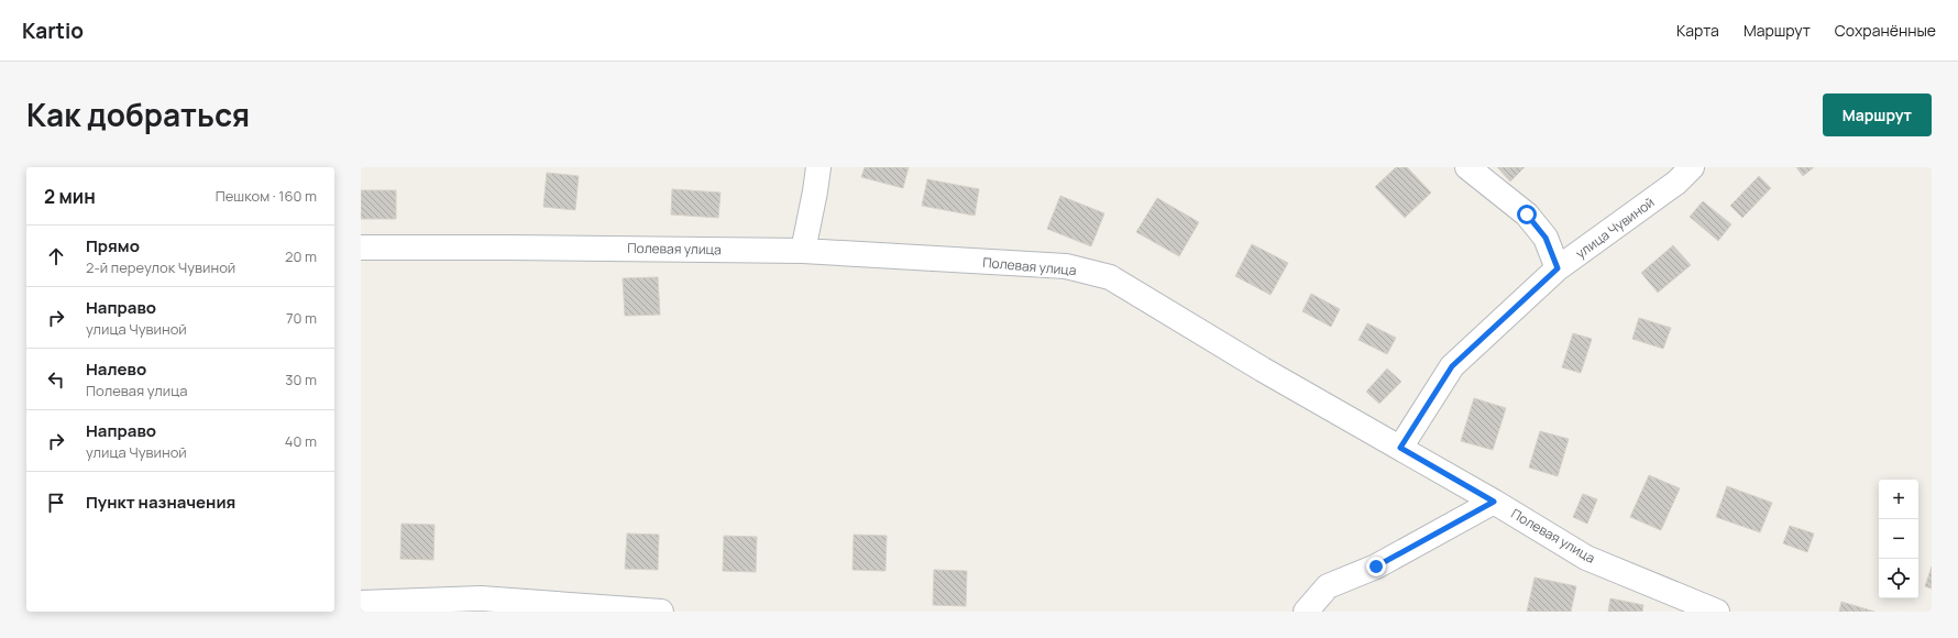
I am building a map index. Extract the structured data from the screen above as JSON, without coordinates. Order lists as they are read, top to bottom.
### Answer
{
  "streets": {
    "street": ["улица Чувиной", "Полевая улица"]
  },
  "crossings": [
    ["улица Чувиной", "Полевая улица"]
  ],
  "page": {
    "header": "Kartio",
    "nav": ["Карта", "Маршрут", "Сохранённые"],
    "title": "Как добраться",
    "buttons": "Маршрут",
    "heading": ["2 мин", "Пешком · 160 m"],
    "list": [
      ["Прямо", "2-й переулок Чувиной", "20 m"],
      ["Направо", "улица Чувиной", "70 m"],
      ["Налево", "Полевая улица", "30 m"],
      ["Направо", "улица Чувиной", "40 m"],
      "Пункт назначения"
    ],
    "map_buttons": ["+", "−"]
  }
}
